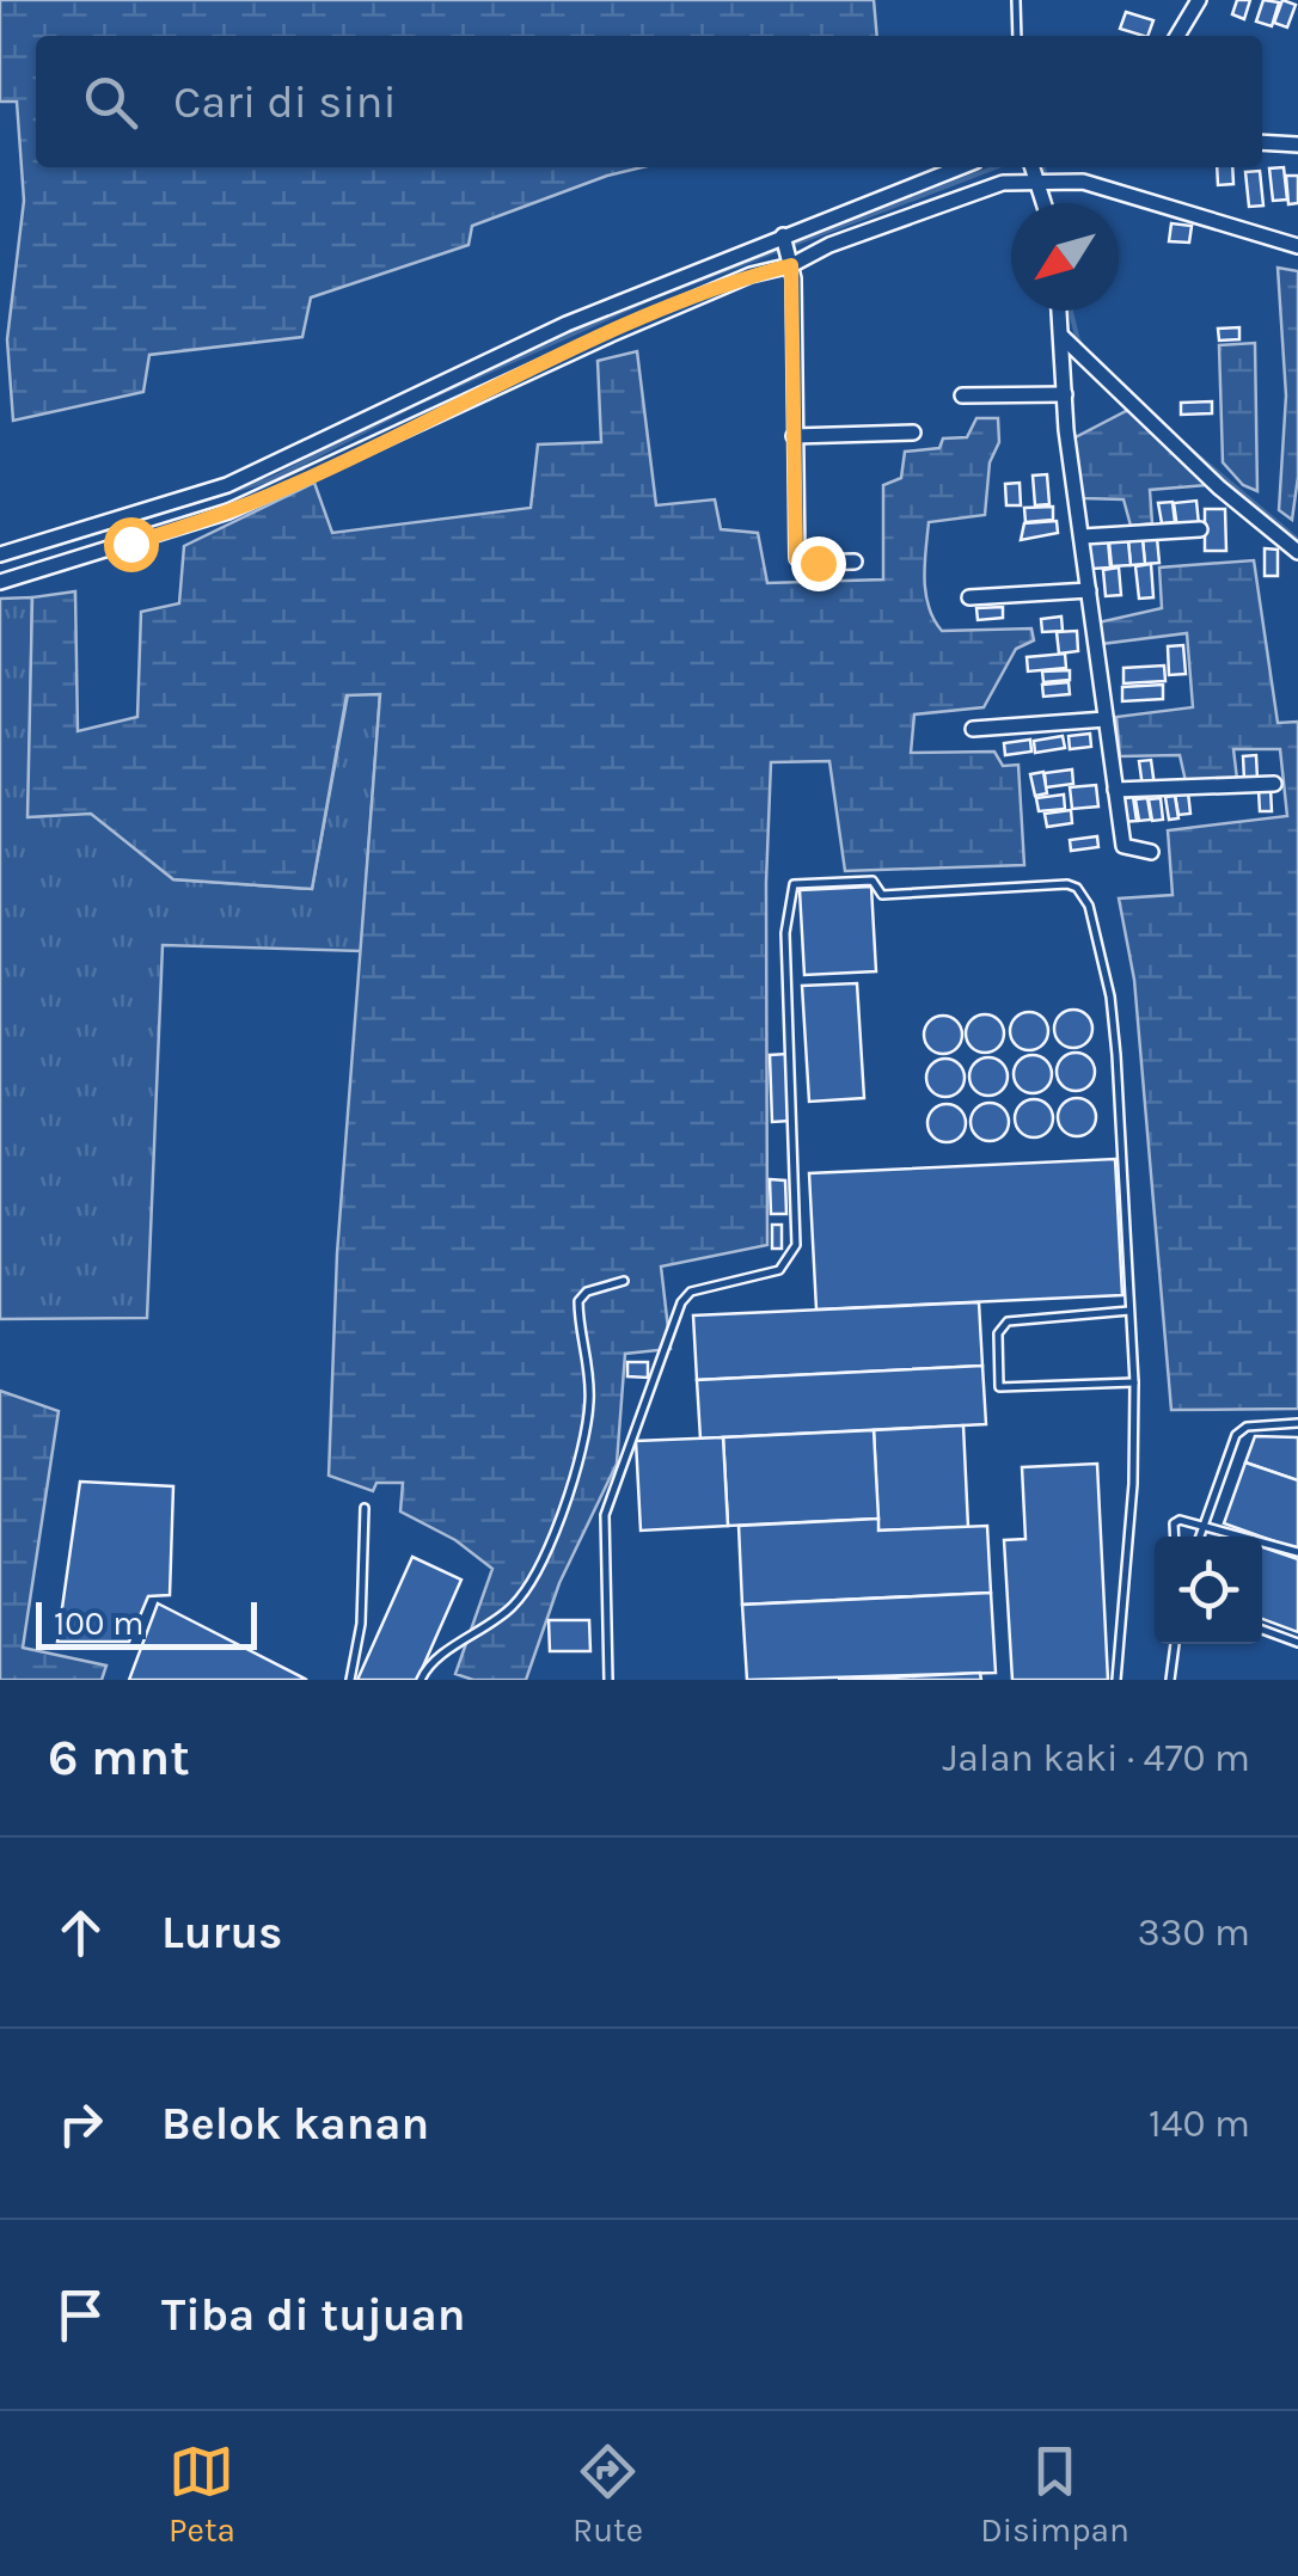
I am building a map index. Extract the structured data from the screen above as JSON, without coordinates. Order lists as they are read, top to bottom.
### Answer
{
  "scale_bar": "100 m",
  "north": "bottom left",
  "page": {
    "search": "Cari di sini",
    "scale": "100 m",
    "heading": ["6 mnt", "Jalan kaki · 470 m"],
    "list": [
      ["Lurus", "330 m"],
      ["Belok kanan", "140 m"],
      "Tiba di tujuan"
    ],
    "nav": ["Peta", "Rute", "Disimpan"]
  }
}
